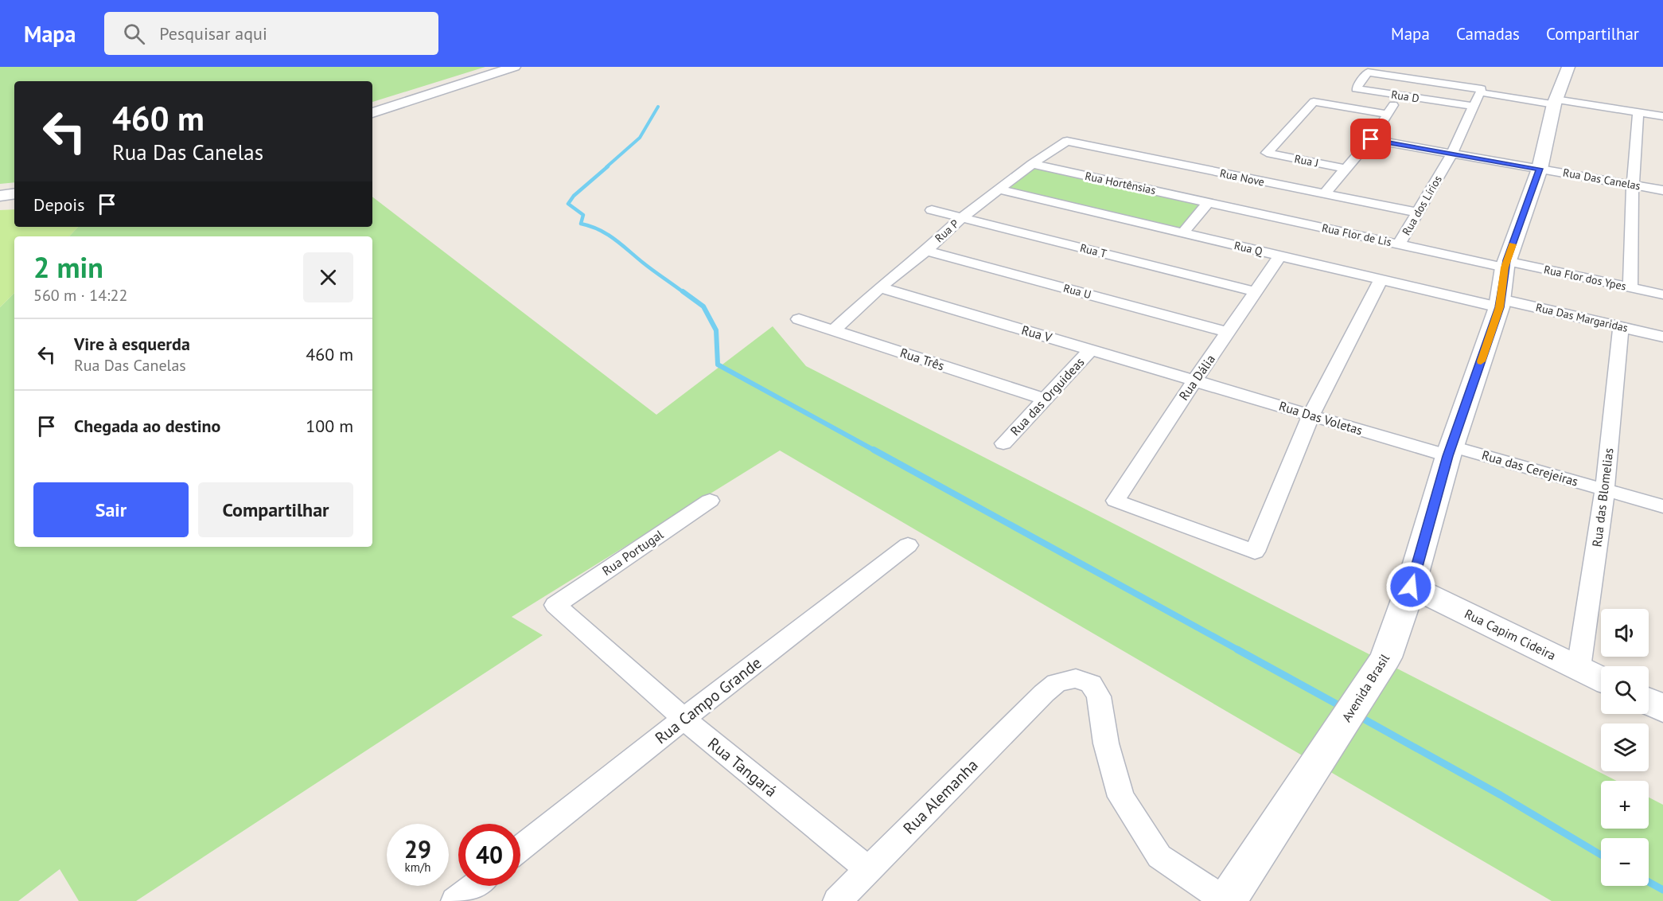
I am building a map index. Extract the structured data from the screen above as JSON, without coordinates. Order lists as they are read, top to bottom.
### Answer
{
  "streets": {
    "street": [
      "Rua D",
      "Rua J",
      "Rua Nove",
      "Rua Das Canelas",
      "Rua Hortênsias",
      "Rua dos Lírios",
      "Rua P",
      "Rua Flor de Lis",
      "Rua Q",
      "Rua T",
      "Rua Flor dos Ypes",
      "Rua U",
      "Rua Das Margaridas",
      "Rua V",
      "Rua Três",
      "Rua Dália",
      "Rua das Orguideas",
      "Rua Das Voletas",
      "Rua das Cerejeiras",
      "Rua das Blomelias",
      "Rua Portugal",
      "Rua Capim Cideira",
      "Avenida Brasil",
      "Rua Campo Grande",
      "Rua Tangará",
      "Rua Alemanha"
    ]
  },
  "crossings": [
    ["Rua D", "Rua dos Lírios"],
    ["Rua Nove", "Rua dos Lírios"],
    ["Rua Nove", "Rua P"],
    ["Rua Das Canelas", "Rua dos Lírios"],
    ["Rua Das Canelas", "Avenida Brasil"],
    ["Rua Hortênsias", "Rua P"],
    ["Rua Hortênsias", "Rua Flor de Lis"],
    ["Rua dos Lírios", "Rua Flor de Lis"],
    ["Rua P", "Rua Q"],
    ["Rua P", "Rua T"],
    ["Rua P", "Rua U"],
    ["Rua P", "Rua V"],
    ["Rua P", "Rua Três"],
    ["Rua Flor de Lis", "Rua Flor dos Ypes"],
    ["Rua Flor de Lis", "Avenida Brasil"],
    ["Rua Q", "Rua Das Margaridas"],
    ["Rua Q", "Rua Dália"],
    ["Rua Q", "Avenida Brasil"],
    ["Rua T", "Rua Dália"],
    ["Rua Flor dos Ypes", "Avenida Brasil"],
    ["Rua U", "Rua Dália"],
    ["Rua Das Margaridas", "Rua das Blomelias"],
    ["Rua Das Margaridas", "Avenida Brasil"],
    ["Rua V", "Rua Dália"],
    ["Rua V", "Rua das Orguideas"],
    ["Rua V", "Rua Das Voletas"],
    ["Rua Três", "Rua das Orguideas"],
    ["Rua Dália", "Rua Das Voletas"],
    ["Rua Das Voletas", "Rua das Cerejeiras"],
    ["Rua Das Voletas", "Avenida Brasil"],
    ["Rua das Cerejeiras", "Rua das Blomelias"],
    ["Rua das Cerejeiras", "Avenida Brasil"],
    ["Rua das Blomelias", "Rua Capim Cideira"],
    ["Rua Portugal", "Rua Tangará"],
    ["Rua Capim Cideira", "Avenida Brasil"],
    ["Avenida Brasil", "Rua Alemanha"],
    ["Rua Campo Grande", "Rua Tangará"],
    ["Rua Tangará", "Rua Alemanha"]
  ],
  "page": {
    "header": "Mapa",
    "search": "Pesquisar aqui",
    "nav": ["Mapa", "Camadas", "Compartilhar"],
    "turn": ["460 m", "Rua Das Canelas"],
    "then": "Depois",
    "heading": ["2 min", "560 m · 14:22"],
    "list": [
      {
        "name": "Vire à esquerda",
        "note": "Rua Das Canelas",
        "value": "460 m"
      },
      {
        "name": "Chegada ao destino",
        "value": "100 m"
      }
    ],
    "buttons": ["Sair", "Compartilhar"],
    "map_buttons": ["+", "−"],
    "speed": "29 km/h",
    "limit": "40"
  }
}
